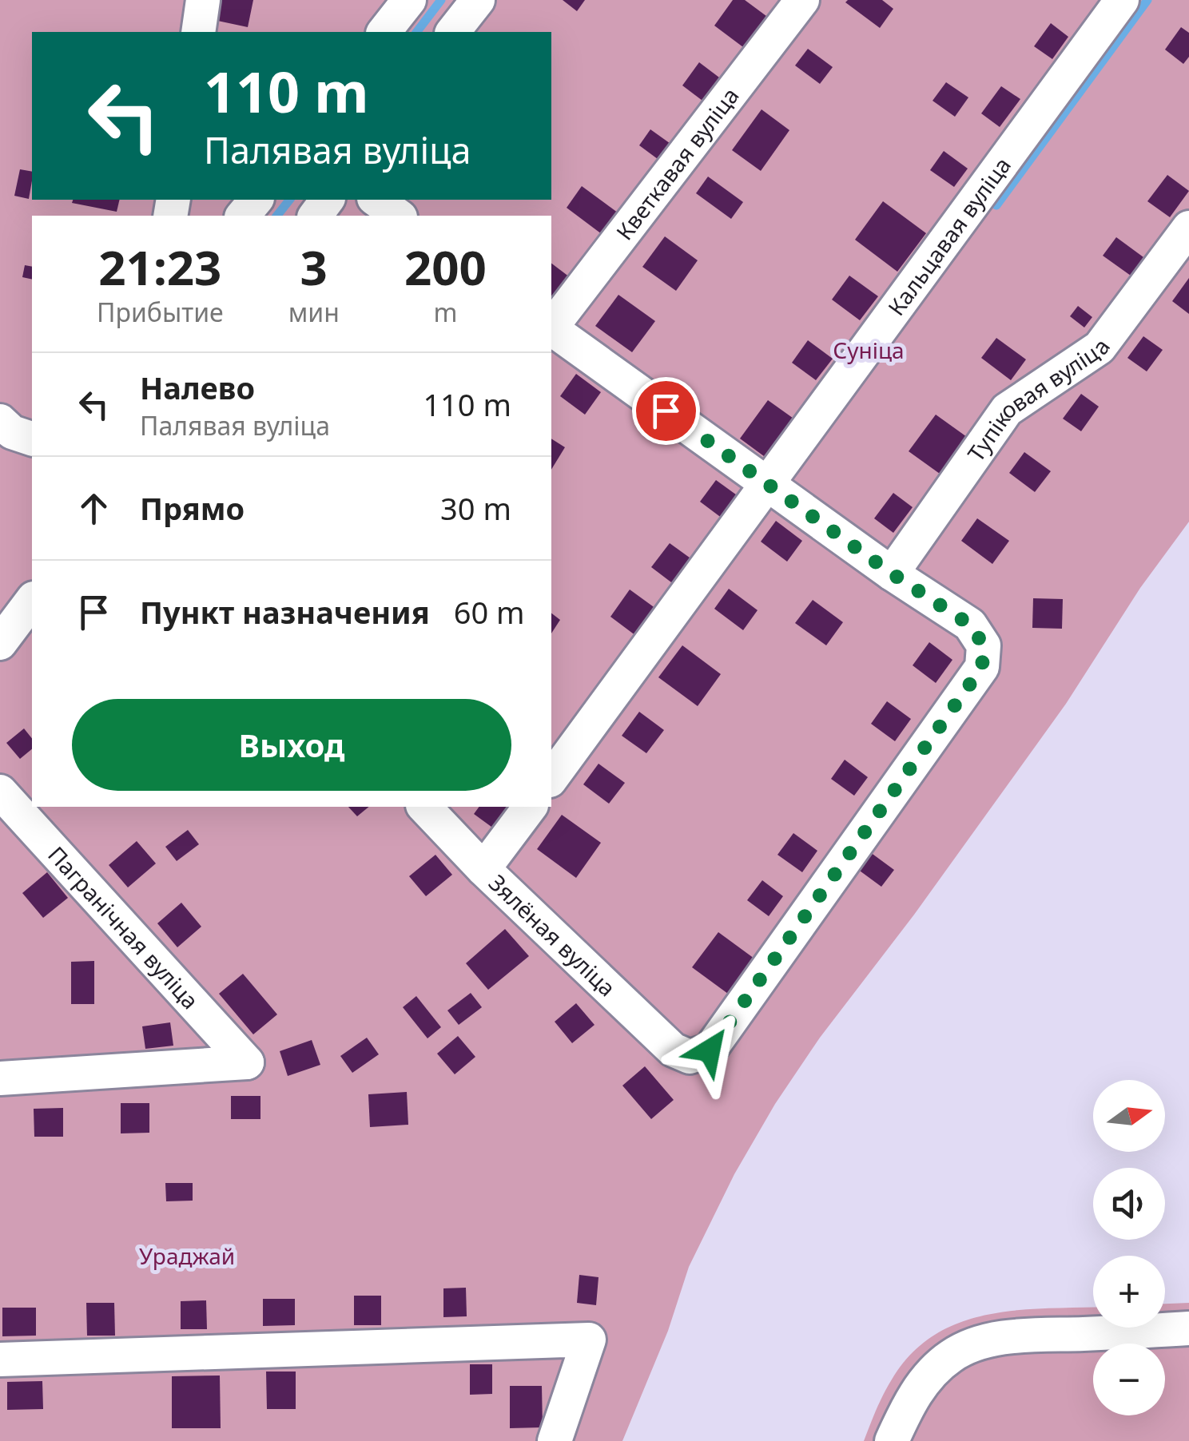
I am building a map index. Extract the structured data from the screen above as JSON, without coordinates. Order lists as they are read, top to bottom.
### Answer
{
  "streets": {
    "lane": [
      "Кветкавая вуліца",
      "Кальцавая вуліца",
      "Тупіковая вуліца",
      "Пагранічная вуліца",
      "Зялёная вуліца"
    ]
  },
  "crossings": [
    ["Тупіковая вуліца", "Зялёная вуліца"]
  ],
  "parks": ["Суніца", "Ураджай"],
  "north": "right",
  "page": {
    "turn": ["110 m", "Палявая вуліца"],
    "eta": [
      "21:23",
      "Прибытие",
      "3",
      "мин",
      "200",
      "m"
    ],
    "list": [
      {
        "name": "Налево",
        "note": "Палявая вуліца",
        "value": "110 m"
      },
      {
        "name": "Прямо",
        "value": "30 m"
      },
      {
        "name": "Пункт назначения",
        "value": "60 m"
      }
    ],
    "buttons": "Выход",
    "map_buttons": ["+", "−"]
  }
}
